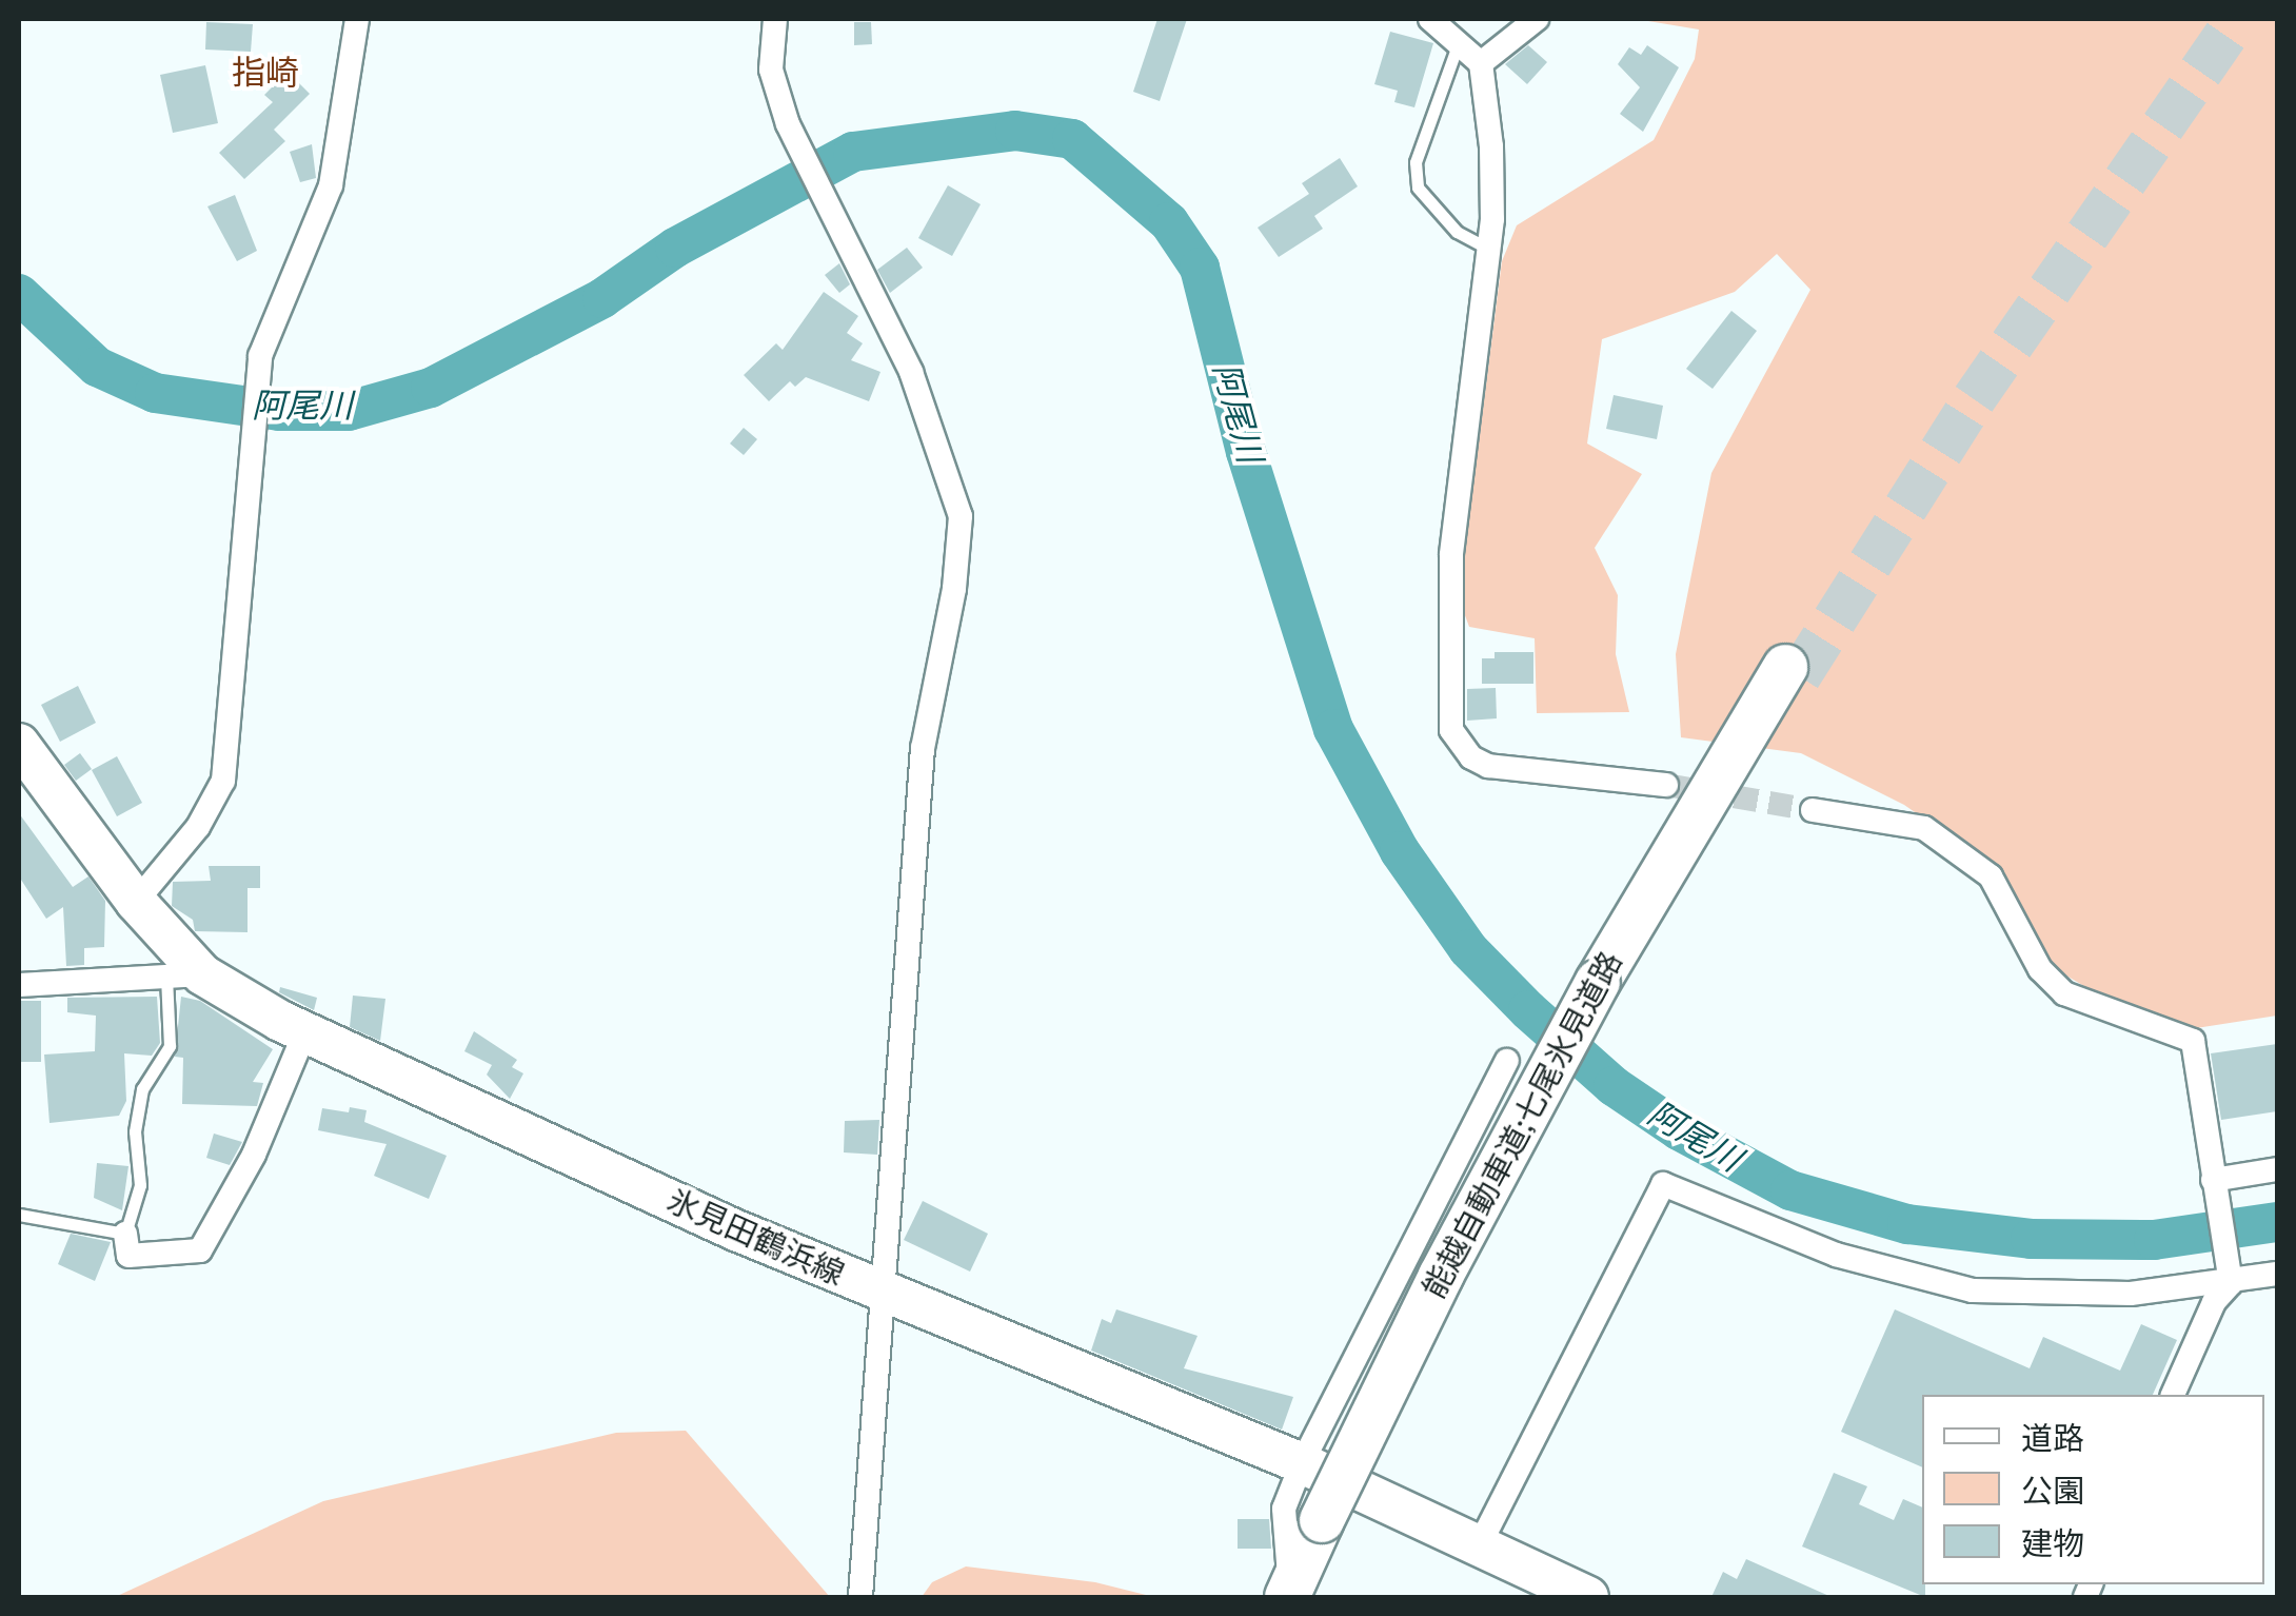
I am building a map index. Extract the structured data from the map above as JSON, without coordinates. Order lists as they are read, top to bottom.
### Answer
{
  "streets": {
    "highway": ["能越自動車道;七尾氷見道路"],
    "main road": ["氷見田鶴浜線"]
  },
  "districts": ["指崎"],
  "water": ["阿尾川"],
  "legend": ["道路", "公園", "建物"]
}
